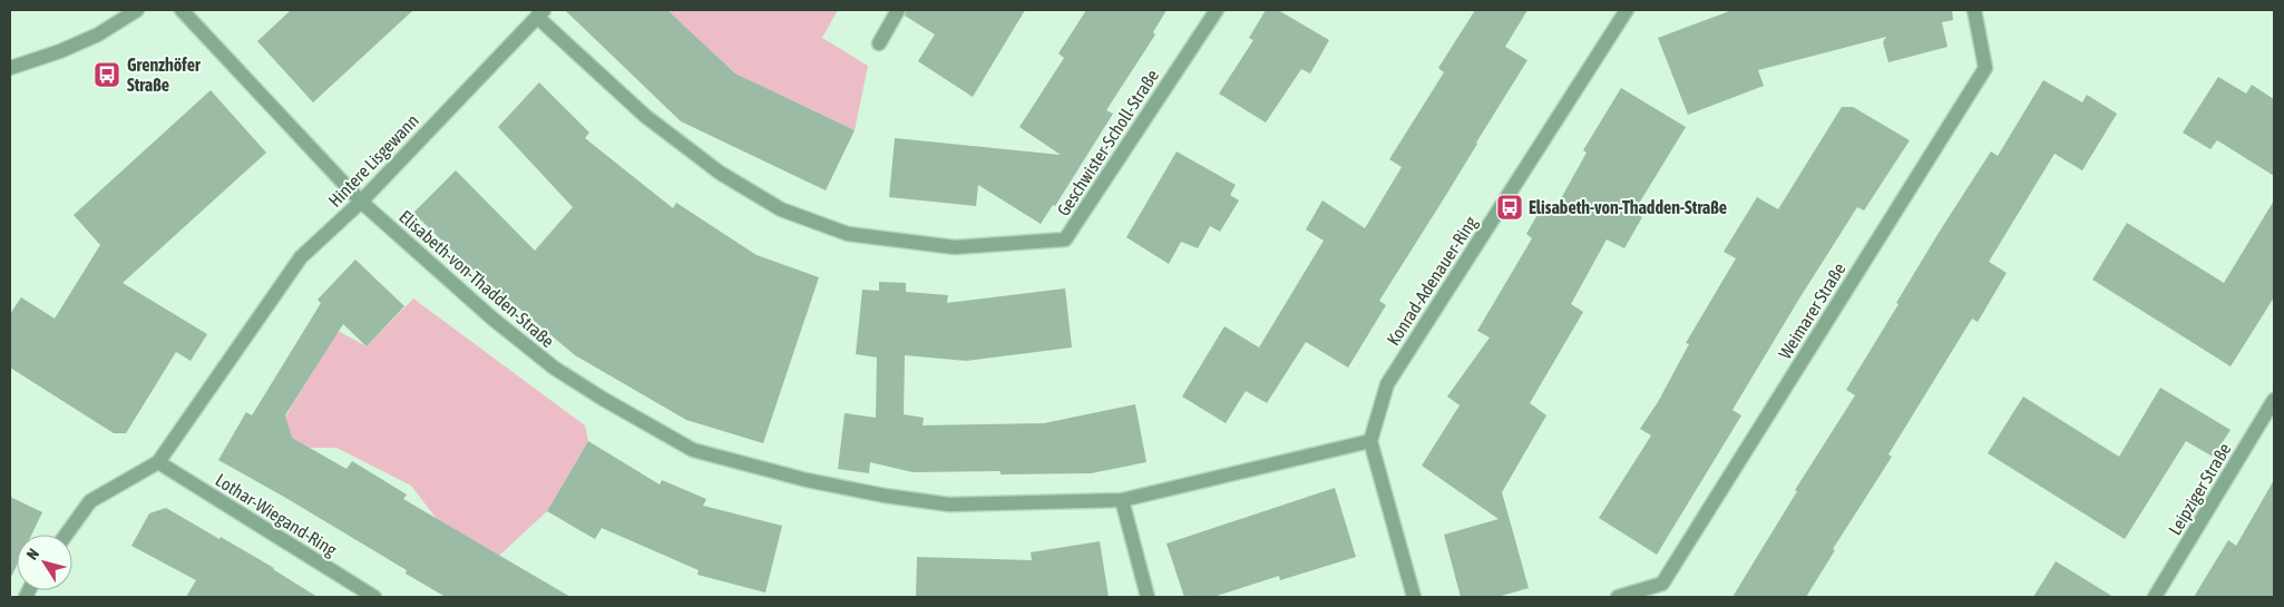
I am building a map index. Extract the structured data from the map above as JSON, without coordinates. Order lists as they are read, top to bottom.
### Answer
{
  "streets": {
    "street": [
      "Geschwister-Scholl-Straße",
      "Hintere Lisgewann",
      "Elisabeth-von-Thadden-Straße",
      "Konrad-Adenauer-Ring",
      "Weimarer Straße",
      "Leipziger Straße",
      "Lothar-Wiegand-Ring"
    ]
  },
  "crossings": [
    ["Geschwister-Scholl-Straße", "Hintere Lisgewann"],
    ["Hintere Lisgewann", "Elisabeth-von-Thadden-Straße"],
    ["Hintere Lisgewann", "Lothar-Wiegand-Ring"],
    ["Elisabeth-von-Thadden-Straße", "Konrad-Adenauer-Ring"]
  ],
  "places": {
    "bus stop": ["Grenzhöfer Straße", "Elisabeth-von-Thadden-Straße"]
  },
  "north": "top left"
}
